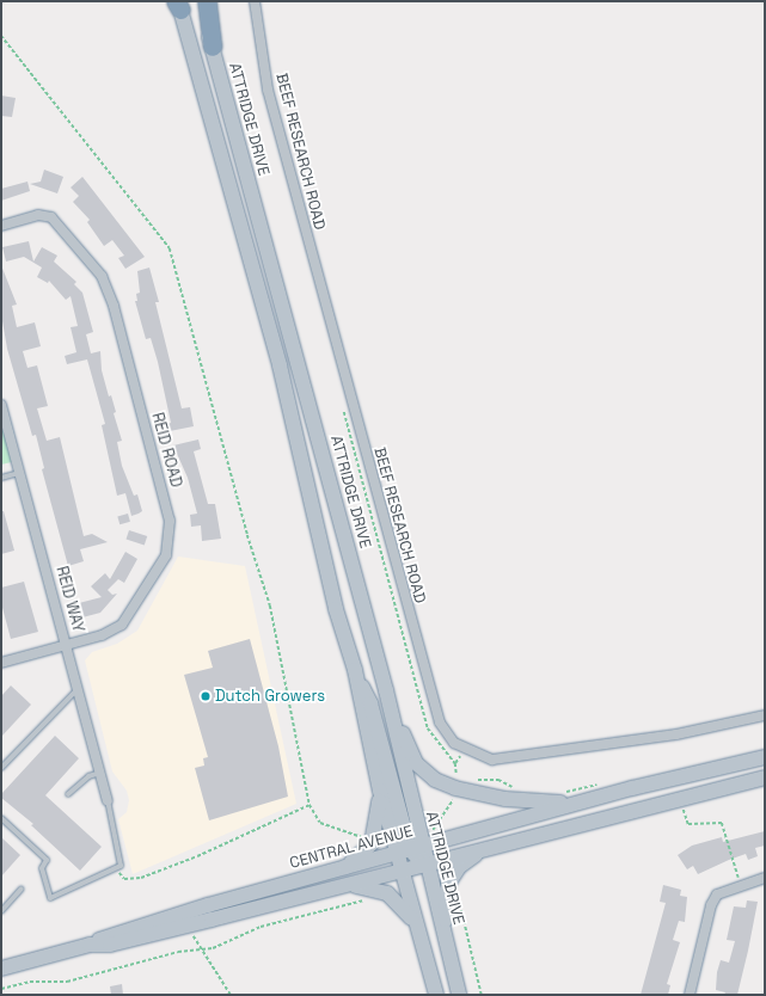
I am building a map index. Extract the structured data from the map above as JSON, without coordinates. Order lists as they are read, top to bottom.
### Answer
{
  "streets": {
    "main road": ["ATTRIDGE DRIVE", "CENTRAL AVENUE"],
    "street": ["BEEF RESEARCH ROAD", "REID ROAD", "REID WAY"]
  },
  "crossings": [
    ["ATTRIDGE DRIVE", "CENTRAL AVENUE"],
    ["REID ROAD", "REID WAY"]
  ],
  "places": ["Dutch Growers"]
}
